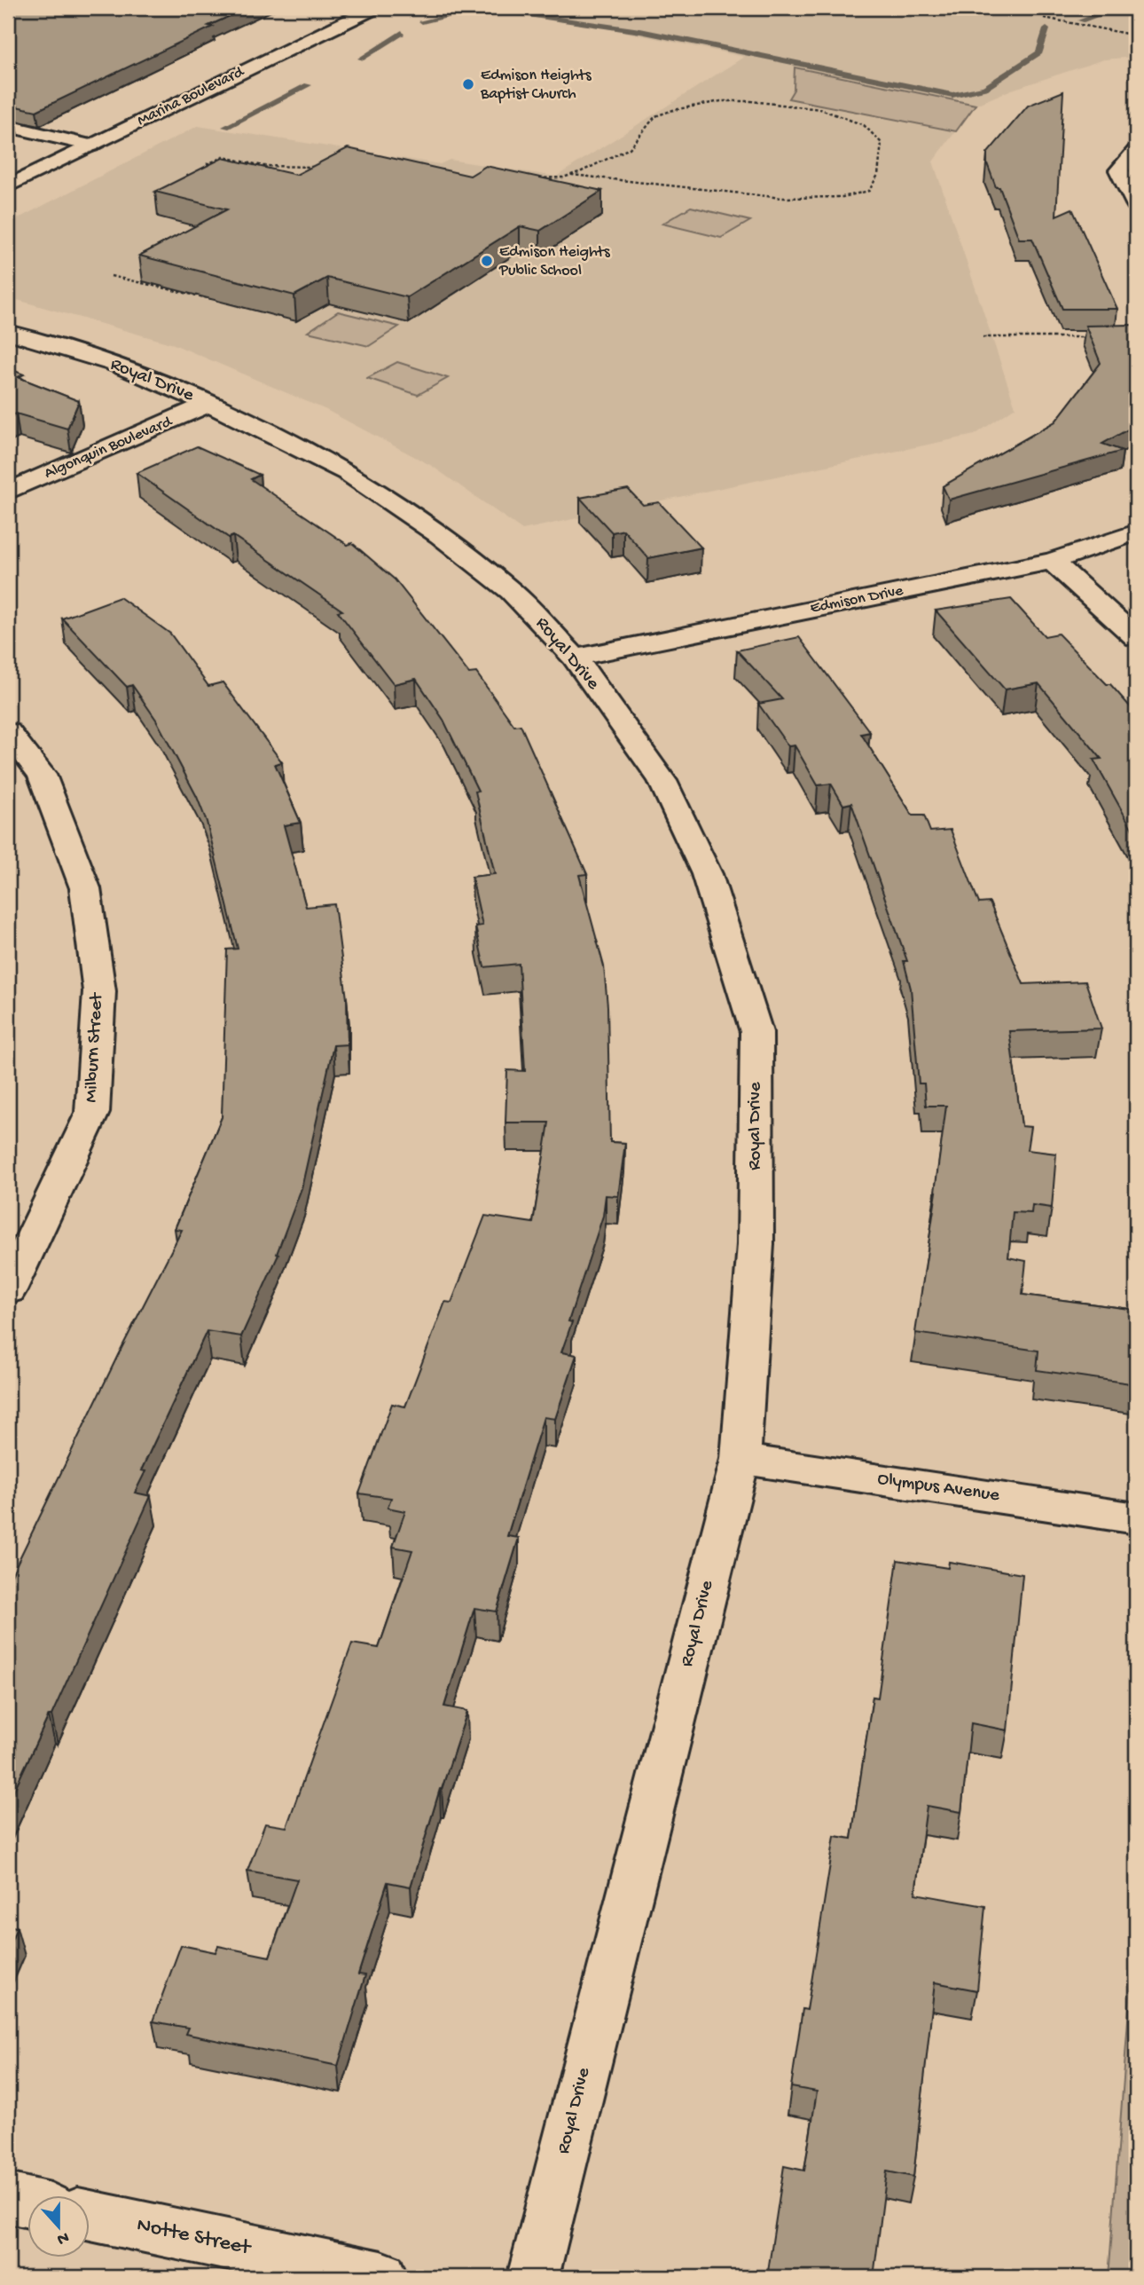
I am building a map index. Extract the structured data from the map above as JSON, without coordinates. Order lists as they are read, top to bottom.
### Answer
{
  "streets": {
    "street": [
      "Marina Boulevard",
      "Royal Drive",
      "Algonquin Boulevard",
      "Edmison Drive",
      "Milburn Street",
      "Olympus Avenue",
      "Notte Street"
    ]
  },
  "crossings": [
    ["Royal Drive", "Algonquin Boulevard"],
    ["Royal Drive", "Edmison Drive"],
    ["Royal Drive", "Olympus Avenue"]
  ],
  "places": ["Edmison Heights Baptist Church", "Edmison Heights Public School"],
  "north": "bottom"
}
